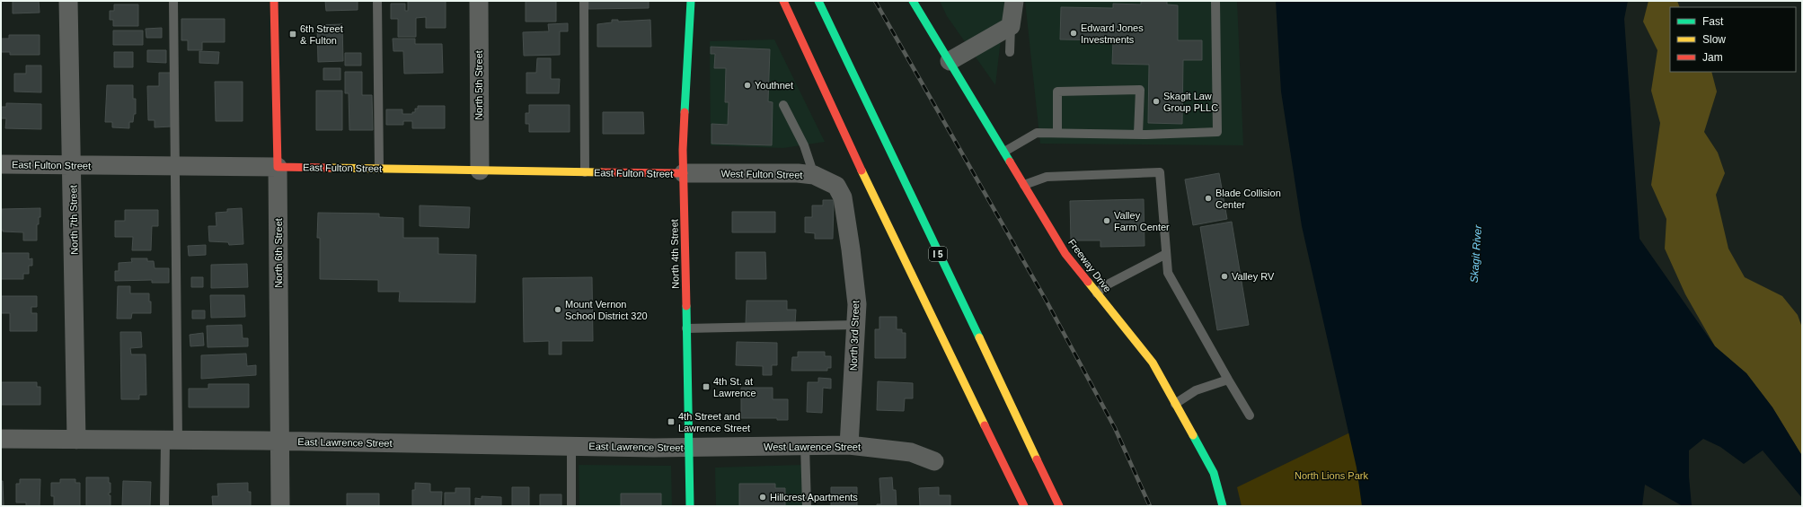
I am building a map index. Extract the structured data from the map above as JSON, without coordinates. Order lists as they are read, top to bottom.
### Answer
{
  "streets": {
    "main road": [
      "East Fulton Street",
      "North 6th Street",
      "North 4th Street",
      "I 5",
      "Freeway Drive"
    ],
    "street": [
      "North 5th Street",
      "West Fulton Street",
      "North 7th Street",
      "North 3rd Street",
      "East Lawrence Street",
      "West Lawrence Street"
    ]
  },
  "crossings": [
    ["North 5th Street", "East Fulton Street"],
    ["East Fulton Street", "West Fulton Street"],
    ["East Fulton Street", "North 7th Street"],
    ["East Fulton Street", "North 6th Street"],
    ["East Fulton Street", "North 4th Street"],
    ["West Fulton Street", "North 4th Street"],
    ["West Fulton Street", "North 3rd Street"],
    ["North 7th Street", "East Lawrence Street"],
    ["North 6th Street", "East Lawrence Street"],
    ["North 4th Street", "East Lawrence Street"],
    ["North 4th Street", "West Lawrence Street"],
    ["North 3rd Street", "West Lawrence Street"],
    ["East Lawrence Street", "West Lawrence Street"]
  ],
  "water": ["Skagit River"],
  "parks": ["North Lions Park"],
  "places": {
    "other": [
      "Edward Jones Investments",
      "Youthnet",
      "Skagit Law Group PLLC",
      "Blade Collision Center",
      "Valley Farm Center",
      "Valley RV",
      "Mount Vernon School District 320",
      "Hillcrest Apartments"
    ],
    "transit": ["6th Street & Fulton", "4th St. at Lawrence", "4th Street and Lawrence Street"]
  },
  "legend": ["Fast", "Slow", "Jam"]
}
